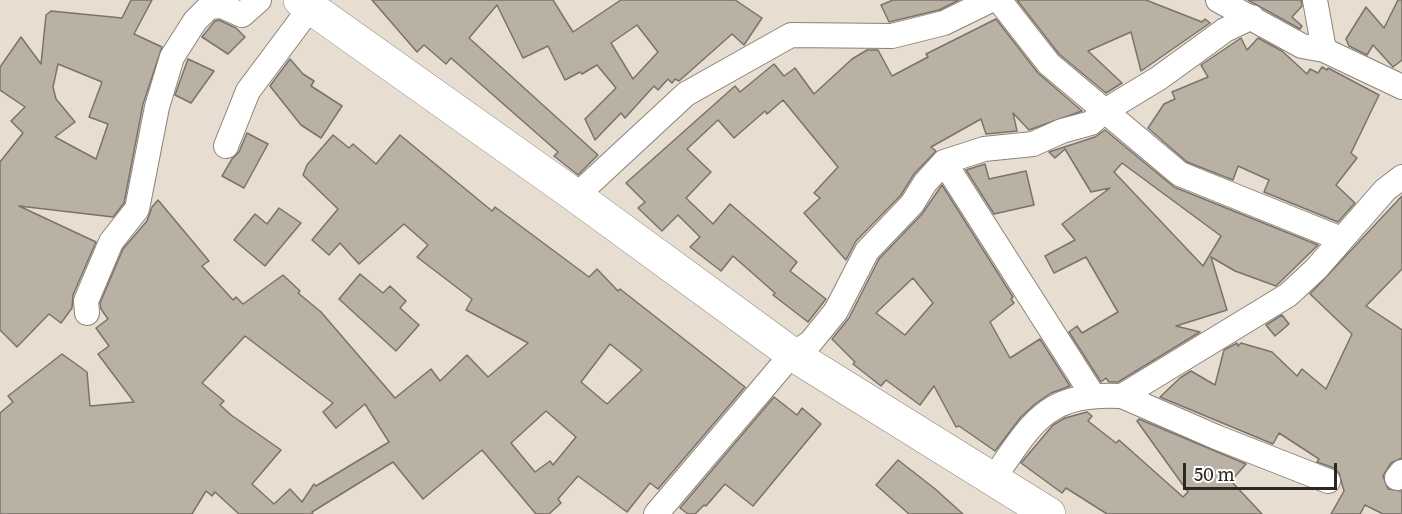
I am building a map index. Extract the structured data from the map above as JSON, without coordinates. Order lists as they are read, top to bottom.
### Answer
{
  "scale_bar": "50 m"
}
